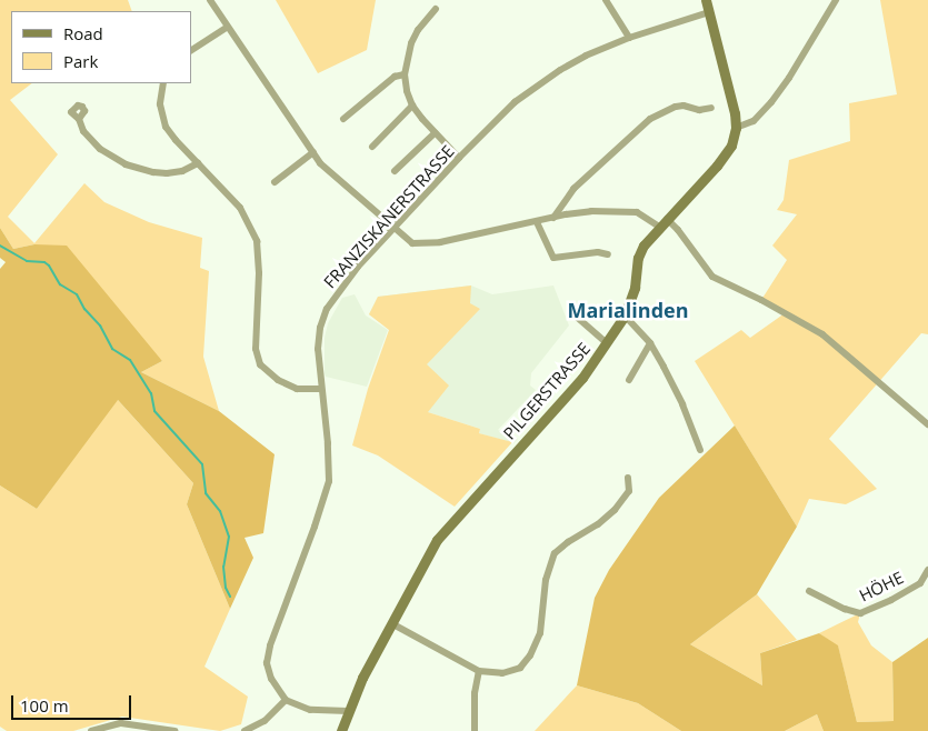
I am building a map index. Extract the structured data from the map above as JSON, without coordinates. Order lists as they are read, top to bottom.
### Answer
{
  "streets": {
    "main road": ["PILGERSTRASSE"],
    "street": ["FRANZISKANERSTRASSE", "HÖHE"]
  },
  "districts": ["Marialinden"],
  "legend": ["Road", "Park"],
  "scale_bar": "100 m"
}
